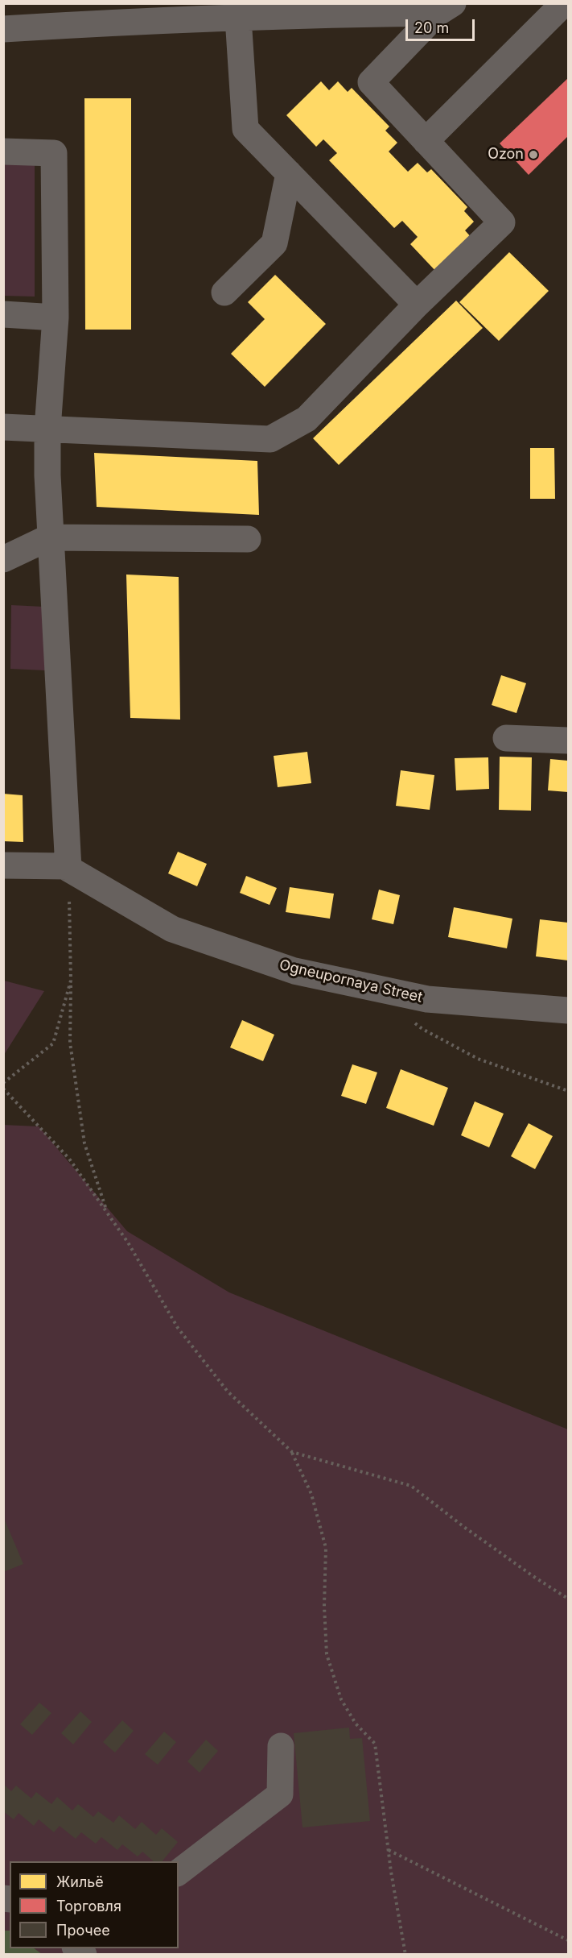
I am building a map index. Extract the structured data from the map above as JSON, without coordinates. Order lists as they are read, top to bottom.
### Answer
{
  "streets": {
    "street": ["Ogneupornaya Street"]
  },
  "places": ["Ozon"],
  "legend": ["Жильё", "Торговля", "Прочее"],
  "scale_bar": "20 m"
}
